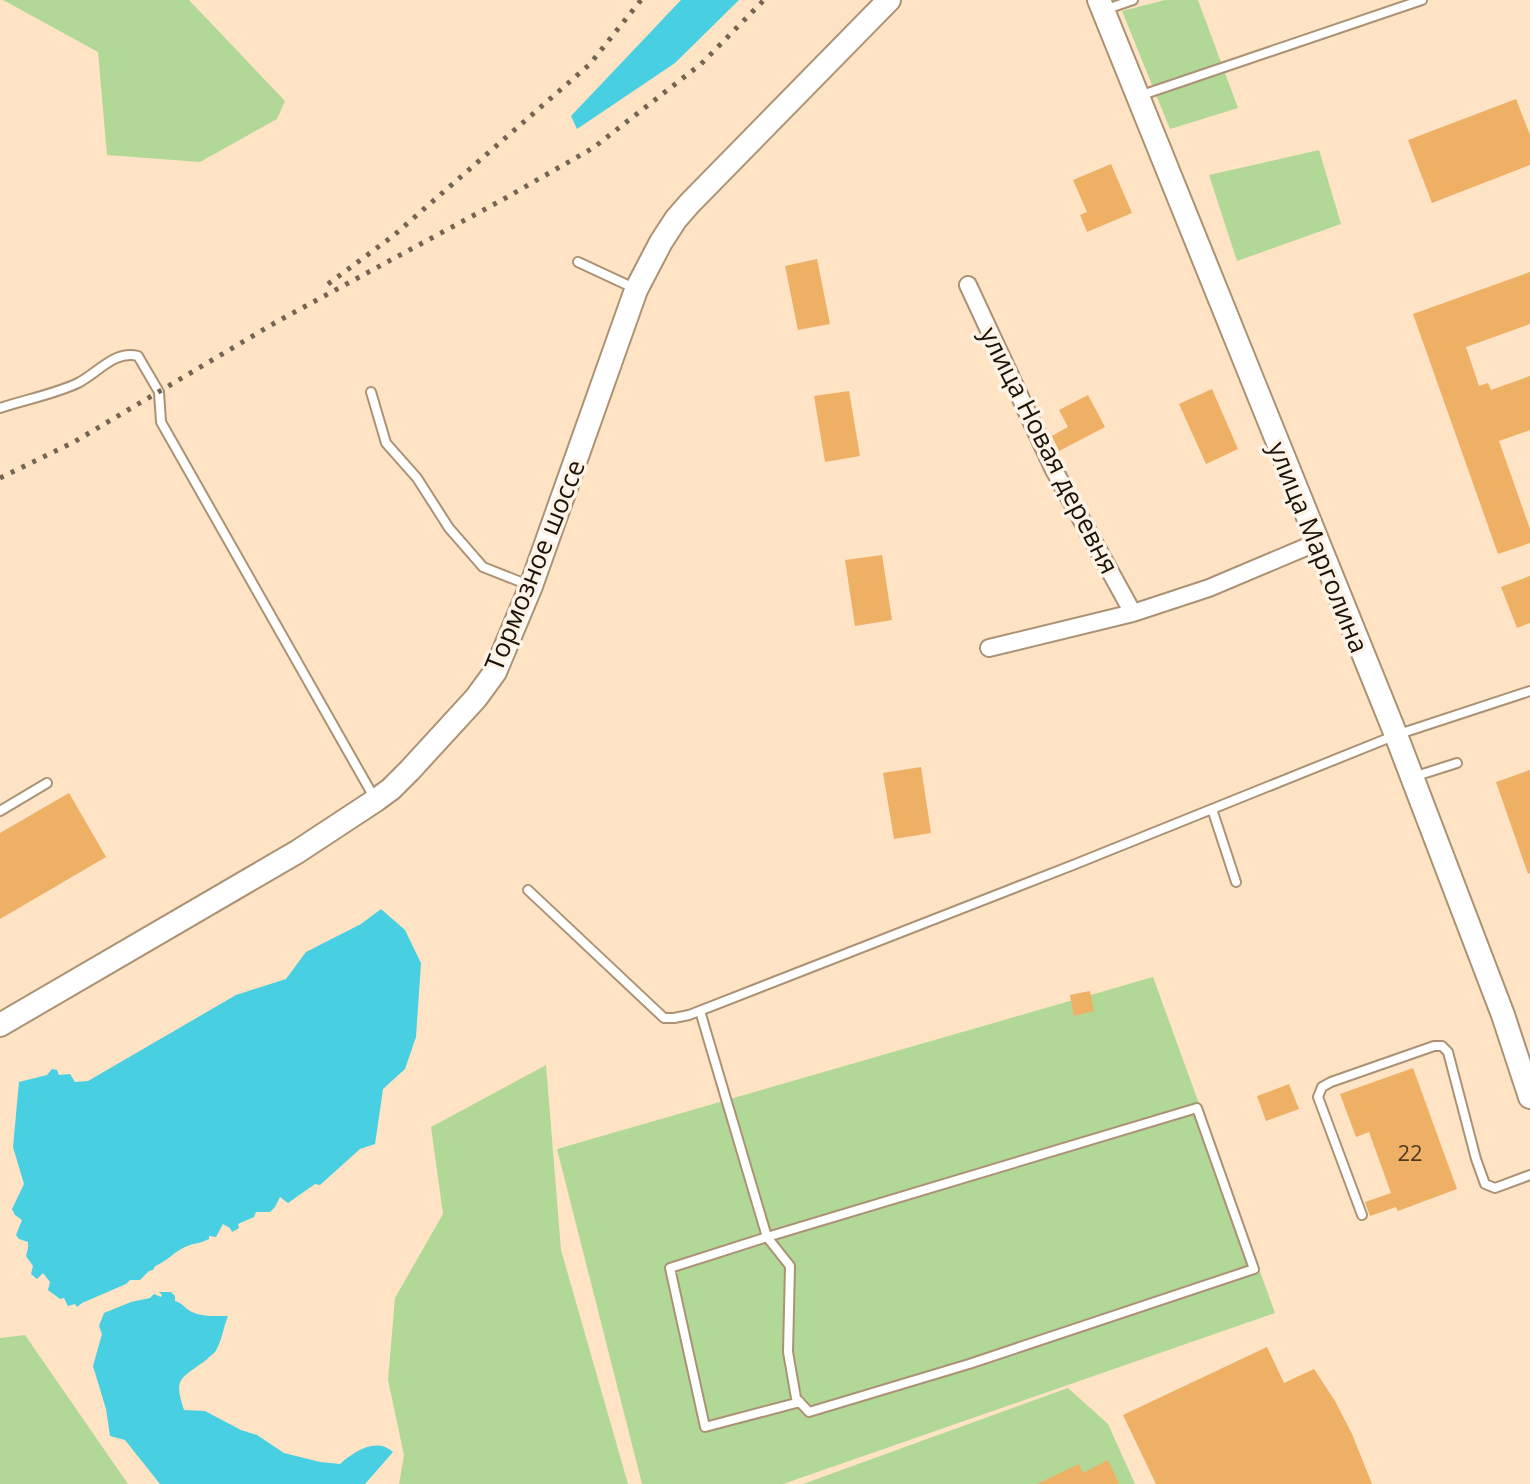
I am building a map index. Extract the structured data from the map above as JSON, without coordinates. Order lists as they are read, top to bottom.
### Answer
{
  "streets": {
    "street": ["улица Новая деревня", "улица Марголина", "Тормозное шоссе"]
  },
  "house_numbers": ["22"]
}
